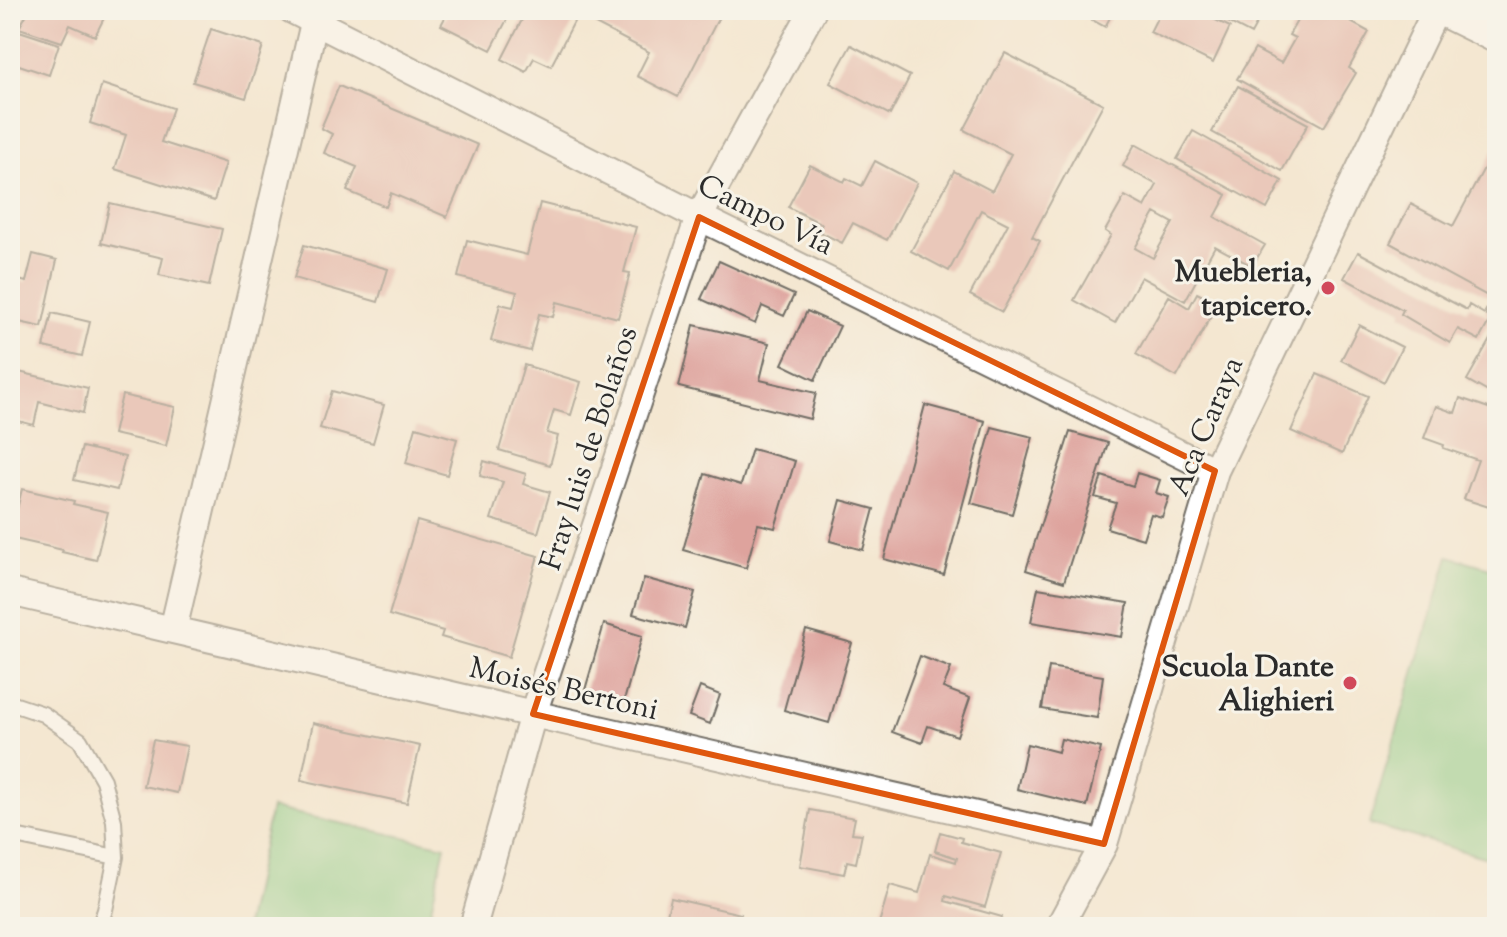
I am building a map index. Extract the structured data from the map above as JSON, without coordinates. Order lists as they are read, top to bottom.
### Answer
{
  "streets": {
    "street": [
      "Campo Vía",
      "Aca Caraya",
      "Fray luis de Bolaños",
      "Moisés Bertoni"
    ]
  },
  "crossings": [
    ["Campo Vía", "Aca Caraya"],
    ["Campo Vía", "Fray luis de Bolaños"],
    ["Aca Caraya", "Moisés Bertoni"],
    ["Fray luis de Bolaños", "Moisés Bertoni"]
  ],
  "places": ["Muebleria, tapicero.", "Scuola Dante Alighieri"]
}
